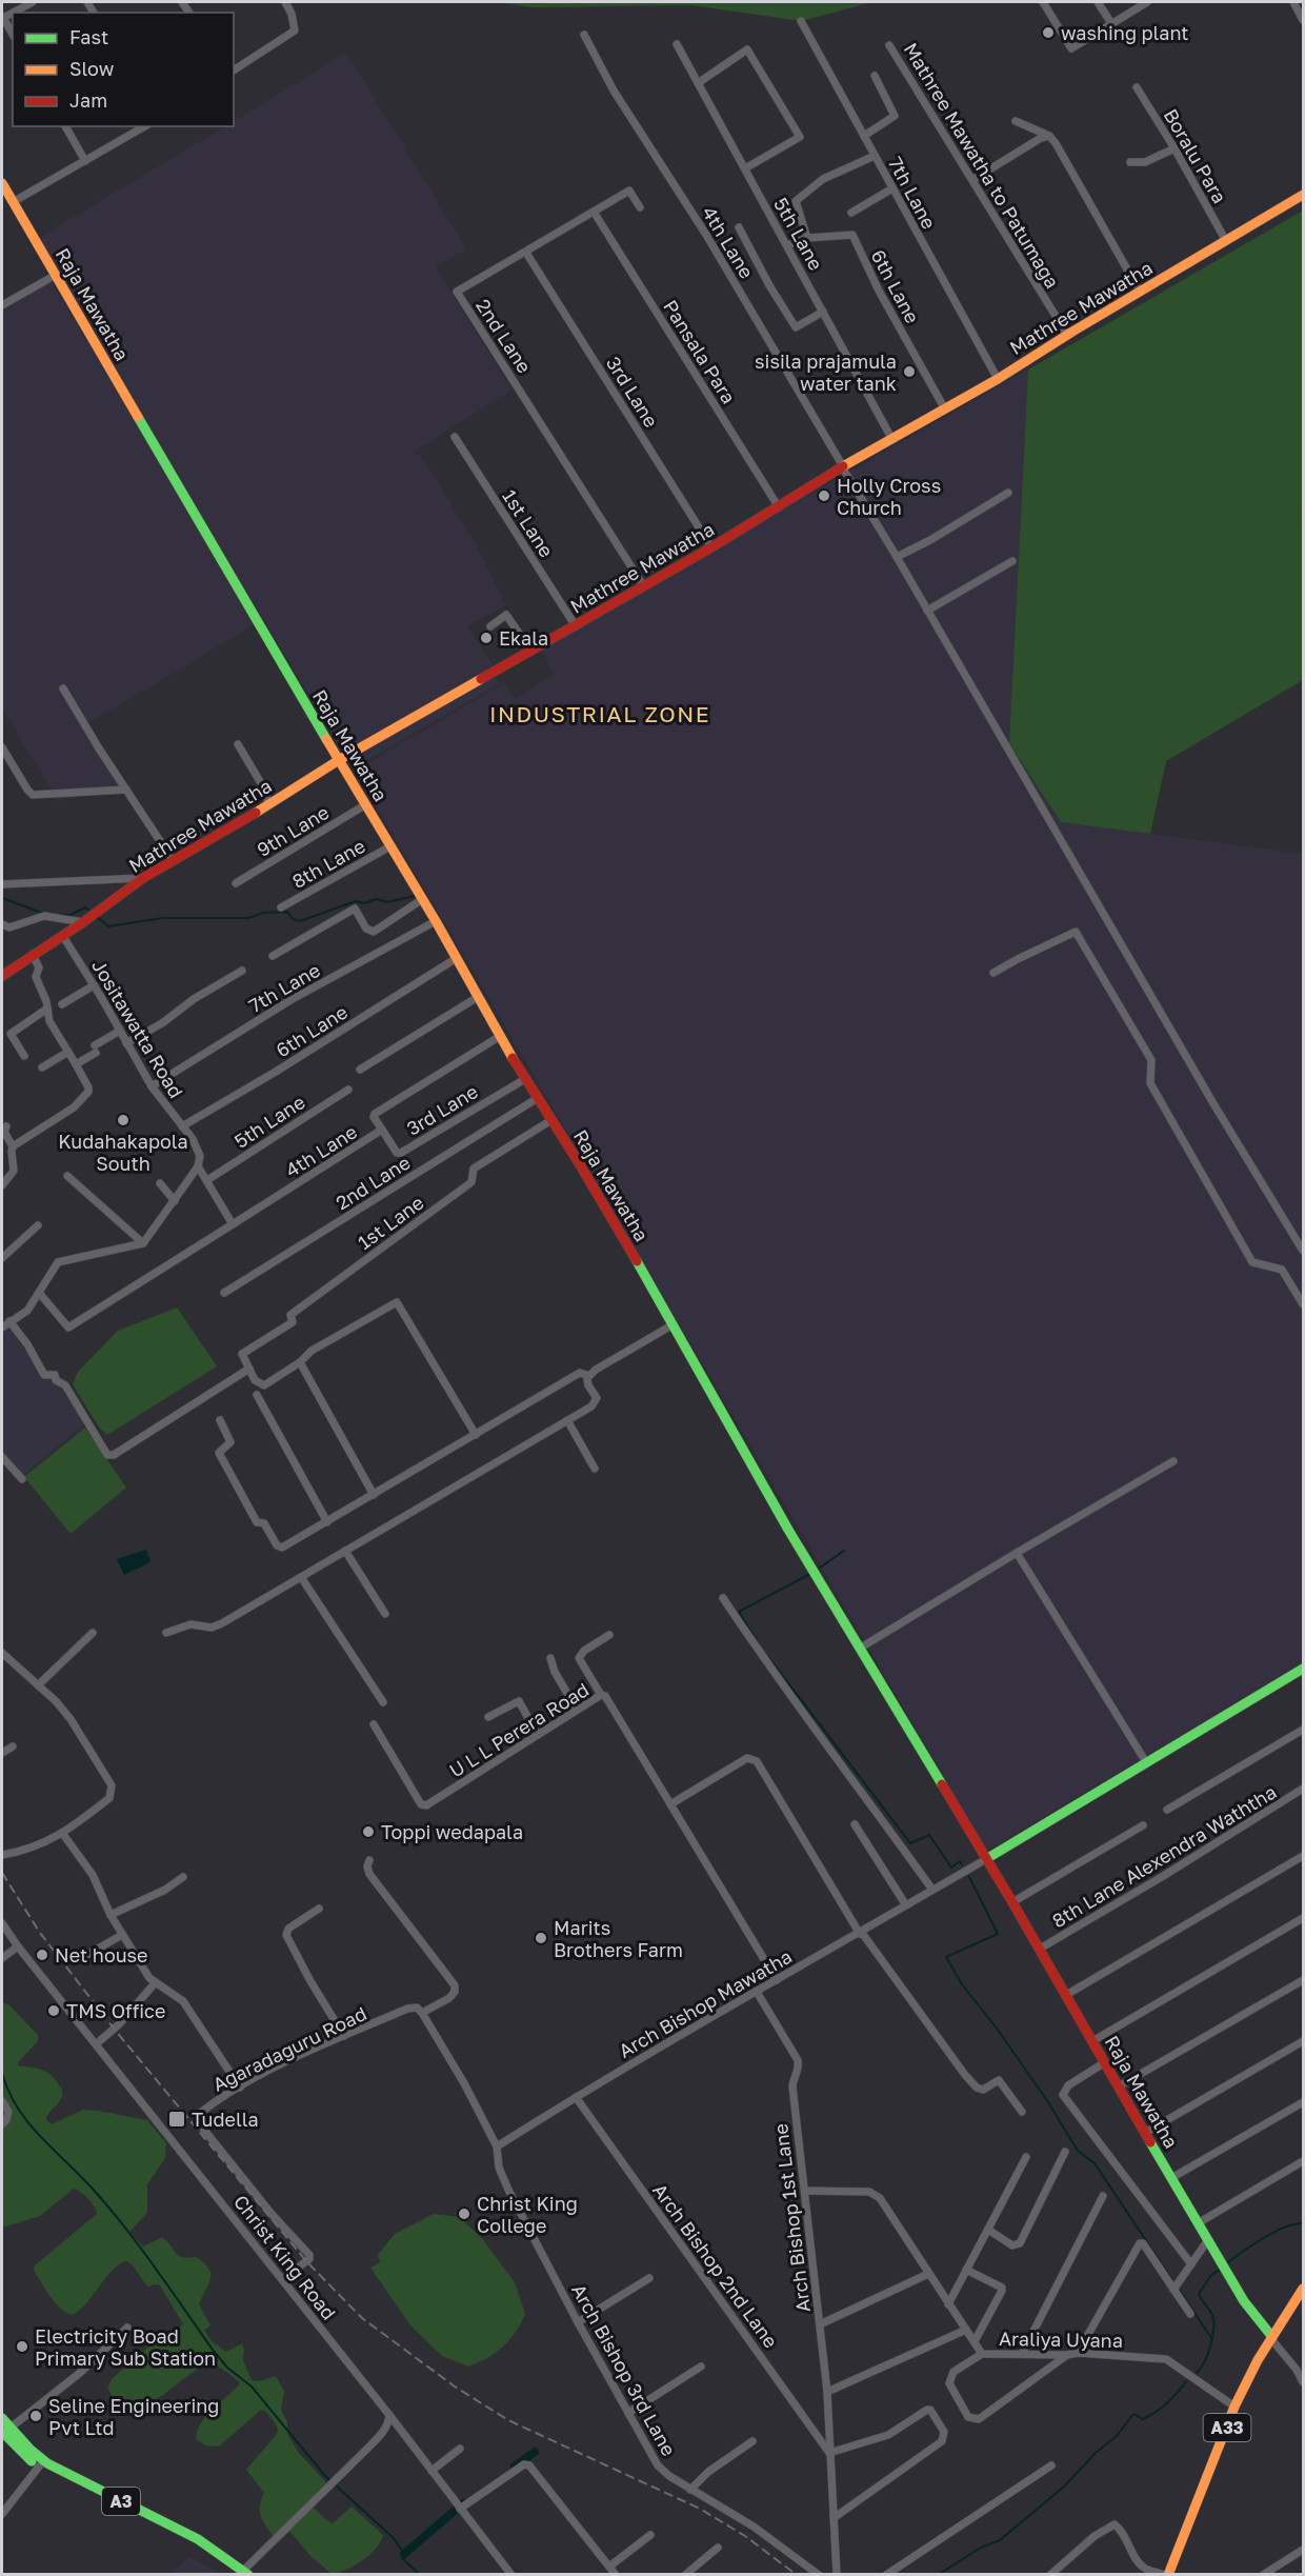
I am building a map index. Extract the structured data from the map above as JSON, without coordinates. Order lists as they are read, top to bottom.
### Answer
{
  "streets": {
    "main road": [
      "Raja Mawatha",
      "Mathree Mawatha",
      "A33",
      "A3"
    ],
    "street": [
      "Boralu Para",
      "Mathree Mawatha to Patumaga",
      "7th Lane",
      "5th Lane",
      "4th Lane",
      "6th Lane",
      "2nd Lane",
      "Pansala Para",
      "3rd Lane",
      "1st Lane",
      "9th Lane",
      "8th Lane",
      "Jositawatta Road",
      "U L L Perera Road",
      "8th Lane Alexendra Waththa",
      "Arch Bishop Mawatha",
      "Agaradaguru Road",
      "Arch Bishop 1st Lane",
      "Christ King Road",
      "Arch Bishop 2nd Lane",
      "Araliya Uyana",
      "Arch Bishop 3rd Lane"
    ]
  },
  "crossings": [
    ["Boralu Para", "Mathree Mawatha"],
    ["Mathree Mawatha to Patumaga", "Mathree Mawatha"],
    ["7th Lane", "Raja Mawatha"],
    ["7th Lane", "Mathree Mawatha"],
    ["7th Lane", "Jositawatta Road"],
    ["5th Lane", "6th Lane"],
    ["5th Lane", "Mathree Mawatha"],
    ["4th Lane", "Raja Mawatha"],
    ["4th Lane", "Mathree Mawatha"],
    ["4th Lane", "3rd Lane"],
    ["6th Lane", "Raja Mawatha"],
    ["6th Lane", "Mathree Mawatha"],
    ["6th Lane", "Jositawatta Road"],
    ["Raja Mawatha", "Mathree Mawatha"],
    ["Raja Mawatha", "2nd Lane"],
    ["Raja Mawatha", "3rd Lane"],
    ["Raja Mawatha", "1st Lane"],
    ["Raja Mawatha", "9th Lane"],
    ["Raja Mawatha", "8th Lane"],
    ["Raja Mawatha", "8th Lane Alexendra Waththa"],
    ["Raja Mawatha", "A33"],
    ["Mathree Mawatha", "2nd Lane"],
    ["Mathree Mawatha", "Pansala Para"],
    ["Mathree Mawatha", "3rd Lane"],
    ["Mathree Mawatha", "1st Lane"],
    ["Mathree Mawatha", "Jositawatta Road"],
    ["2nd Lane", "Pansala Para"],
    ["2nd Lane", "3rd Lane"],
    ["U L L Perera Road", "Arch Bishop Mawatha"],
    ["Arch Bishop Mawatha", "Arch Bishop 1st Lane"],
    ["Arch Bishop Mawatha", "Arch Bishop 2nd Lane"],
    ["Arch Bishop Mawatha", "Arch Bishop 3rd Lane"],
    ["Agaradaguru Road", "Christ King Road"],
    ["Arch Bishop 1st Lane", "Arch Bishop 2nd Lane"],
    ["Arch Bishop 1st Lane", "Araliya Uyana"],
    ["Araliya Uyana", "A33"]
  ],
  "districts": ["INDUSTRIAL ZONE"],
  "places": {
    "other": [
      "washing plant",
      "sisila prajamula water tank",
      "Holly Cross Church",
      "Ekala",
      "Kudahakapola South",
      "Toppi wedapala",
      "Marits Brothers Farm",
      "Net house",
      "TMS Office",
      "Christ King College",
      "Electricity Boad Primary Sub Station",
      "Seline Engineering Pvt Ltd"
    ],
    "transit": ["Tudella"]
  },
  "legend": ["Fast", "Slow", "Jam"]
}
